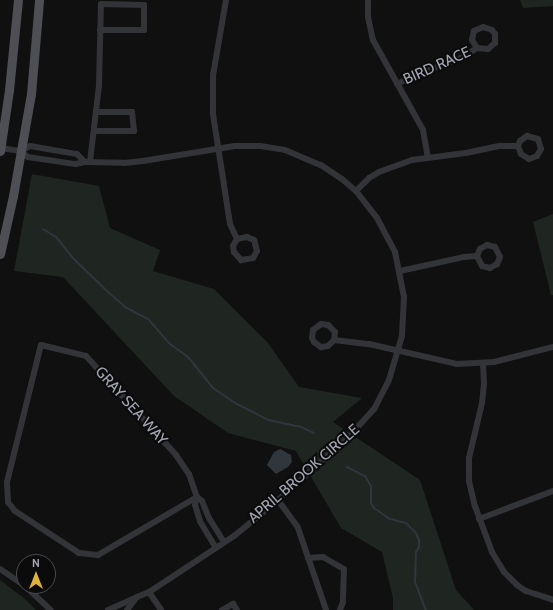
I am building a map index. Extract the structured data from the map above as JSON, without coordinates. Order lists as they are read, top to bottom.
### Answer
{
  "streets": {
    "street": ["BIRD RACE", "GRAY SEA WAY", "APRIL BROOK CIRCLE"]
  },
  "crossings": [
    ["GRAY SEA WAY", "APRIL BROOK CIRCLE"]
  ],
  "north": "top"
}
